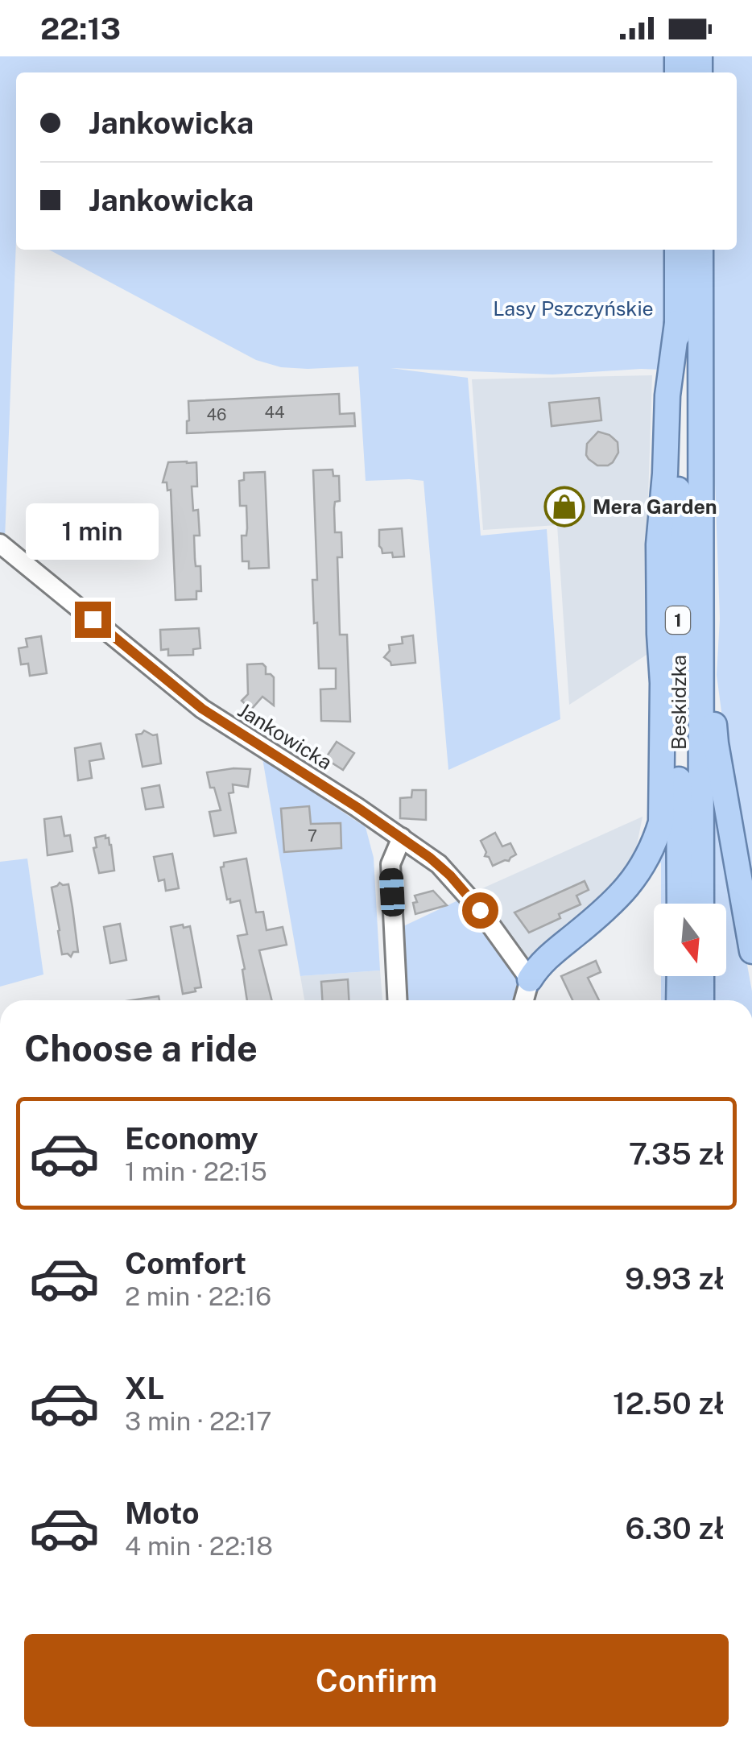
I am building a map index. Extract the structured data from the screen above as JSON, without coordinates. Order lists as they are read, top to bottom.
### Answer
{
  "streets": {
    "main road": ["1", "Beskidzka"],
    "street": ["Jankowicka"]
  },
  "parks": ["Lasy Pszczyńskie"],
  "places": {
    "shop": ["Mera Garden"]
  },
  "house_numbers": ["44", "46", "7"],
  "north": "bottom",
  "page": {
    "status": "22:13",
    "banner": ["Jankowicka", "Jankowicka"],
    "bubble": "1 min",
    "heading": "Choose a ride",
    "list": [
      {
        "name": "Economy",
        "note": "1 min · 22:15",
        "value": "7.35 zł"
      },
      {
        "name": "Comfort",
        "note": "2 min · 22:16",
        "value": "9.93 zł"
      },
      {
        "name": "XL",
        "note": "3 min · 22:17",
        "value": "12.50 zł"
      },
      {
        "name": "Moto",
        "note": "4 min · 22:18",
        "value": "6.30 zł"
      }
    ],
    "buttons": "Confirm"
  }
}
